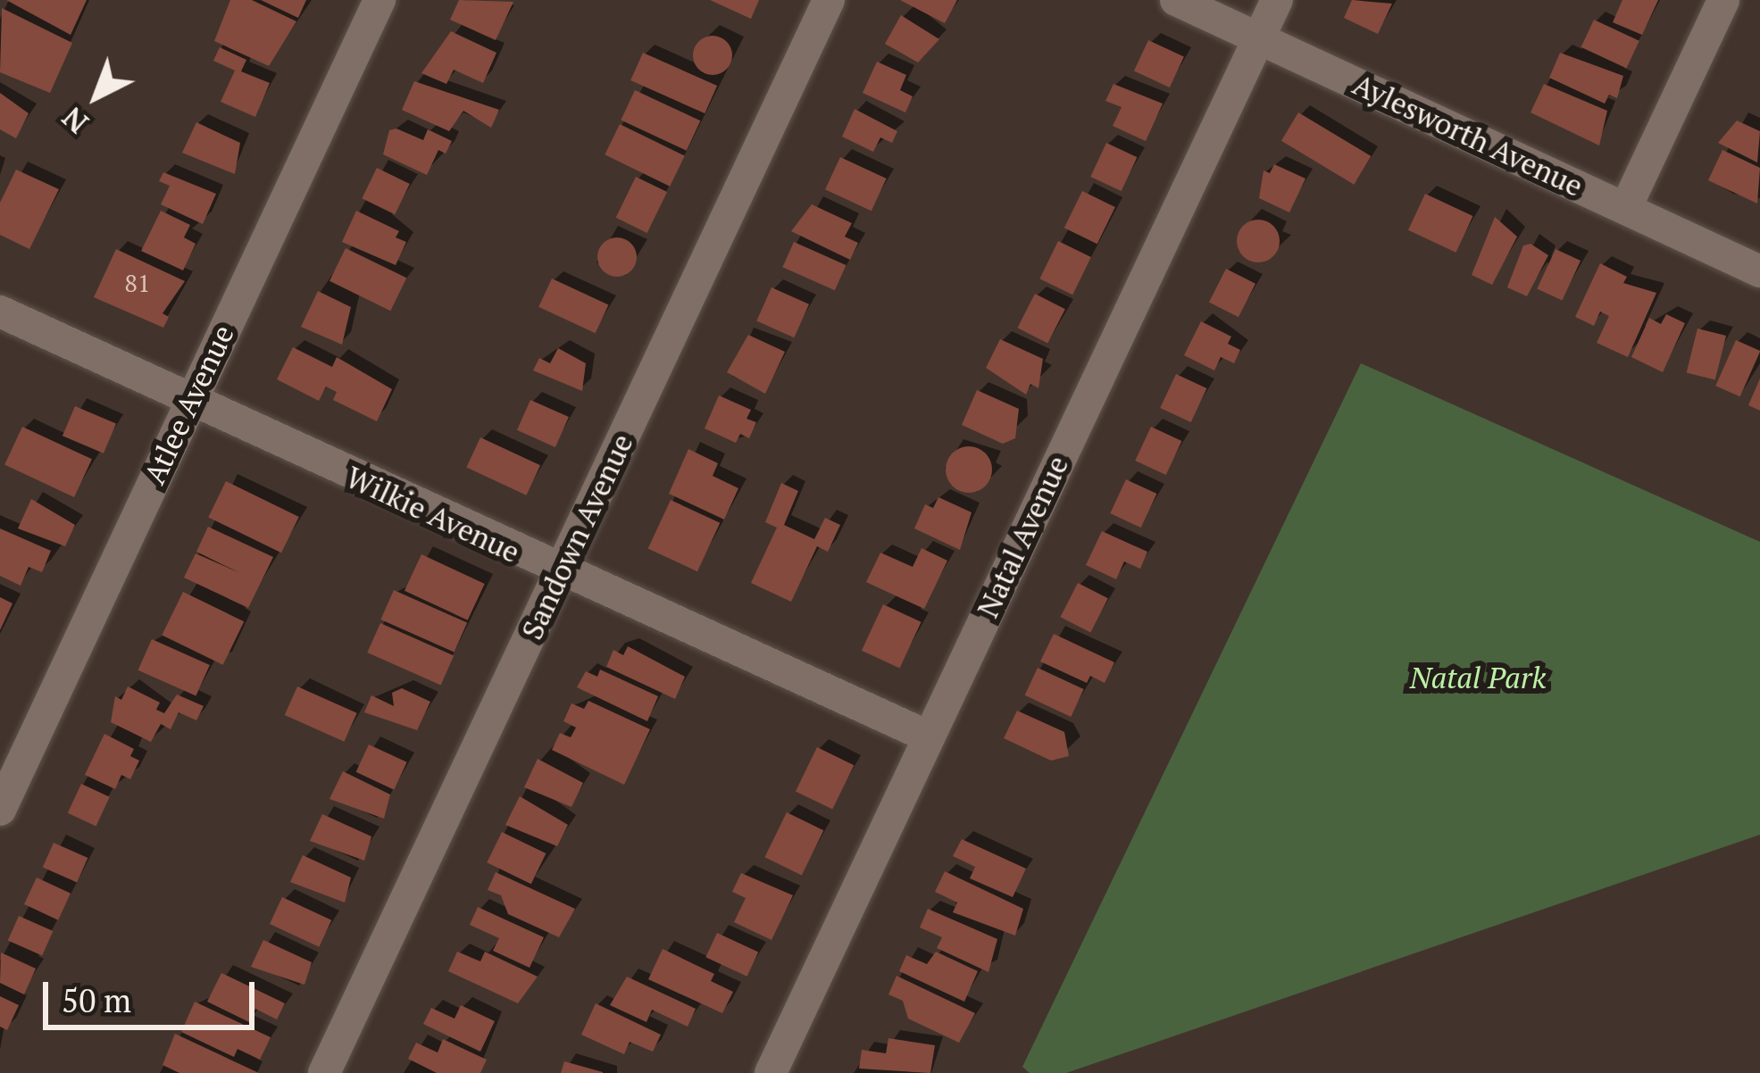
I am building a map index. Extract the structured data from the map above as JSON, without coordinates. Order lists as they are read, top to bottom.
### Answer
{
  "streets": {
    "street": [
      "Aylesworth Avenue",
      "Atlee Avenue",
      "Wilkie Avenue",
      "Sandown Avenue",
      "Natal Avenue"
    ]
  },
  "crossings": [
    ["Aylesworth Avenue", "Natal Avenue"],
    ["Atlee Avenue", "Wilkie Avenue"],
    ["Wilkie Avenue", "Sandown Avenue"],
    ["Wilkie Avenue", "Natal Avenue"]
  ],
  "parks": ["Natal Park"],
  "house_numbers": ["81"],
  "scale_bar": "50 m",
  "north": "bottom left"
}
